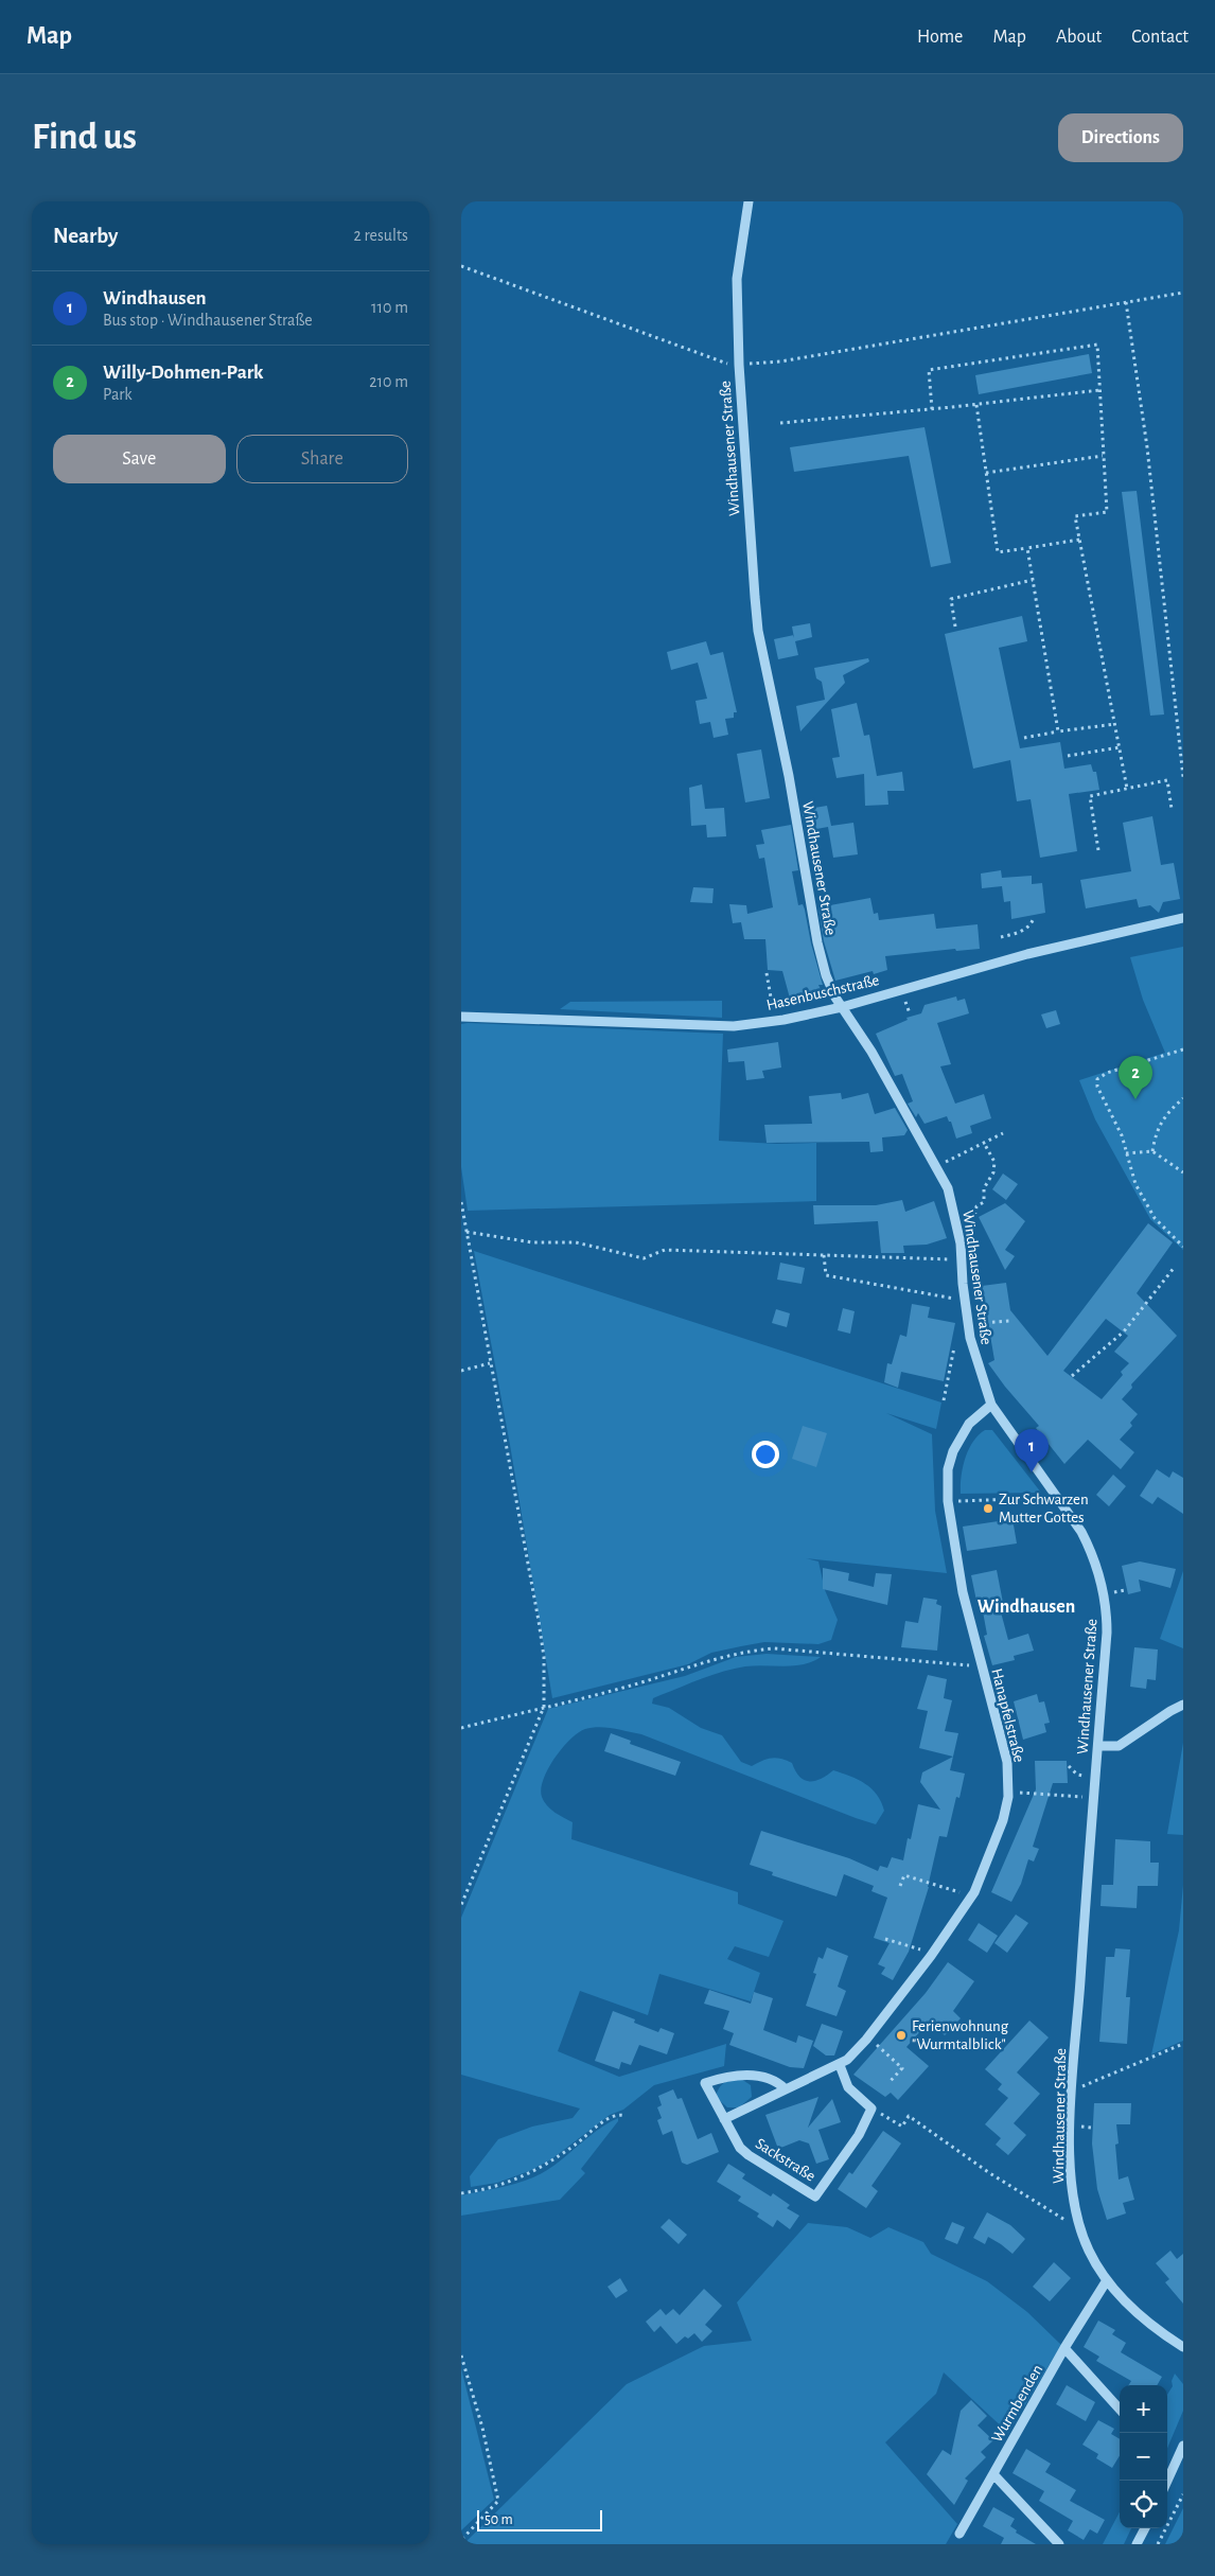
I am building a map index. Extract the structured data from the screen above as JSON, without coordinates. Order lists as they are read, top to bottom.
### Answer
{
  "streets": {
    "street": [
      "Windhausener Straße",
      "Hasenbuschstraße",
      "Hanapfelstraße",
      "Sackstraße",
      "Wurmbenden"
    ]
  },
  "crossings": [
    ["Windhausener Straße", "Hasenbuschstraße"],
    ["Windhausener Straße", "Hanapfelstraße"],
    ["Windhausener Straße", "Wurmbenden"],
    ["Hanapfelstraße", "Sackstraße"]
  ],
  "districts": ["Windhausen"],
  "places": ["Zur Schwarzen Mutter Gottes", "Ferienwohnung \"Wurmtalblick\""],
  "scale_bar": "50 m",
  "page": {
    "header": "Map",
    "nav": [
      "Home",
      "Map",
      "About",
      "Contact"
    ],
    "buttons": [
      "Directions",
      ["Save", "Share"]
    ],
    "title": "Find us",
    "heading": ["Nearby", "2 results"],
    "list": [
      {
        "mark": "1",
        "name": "Windhausen",
        "note": "Bus stop · Windhausener Straße",
        "value": "110 m"
      },
      {
        "mark": "2",
        "name": "Willy-Dohmen-Park",
        "note": "Park",
        "value": "210 m"
      }
    ],
    "pins": ["2", "1"],
    "map_buttons": ["+", "−"],
    "scale": "50 m"
  }
}
